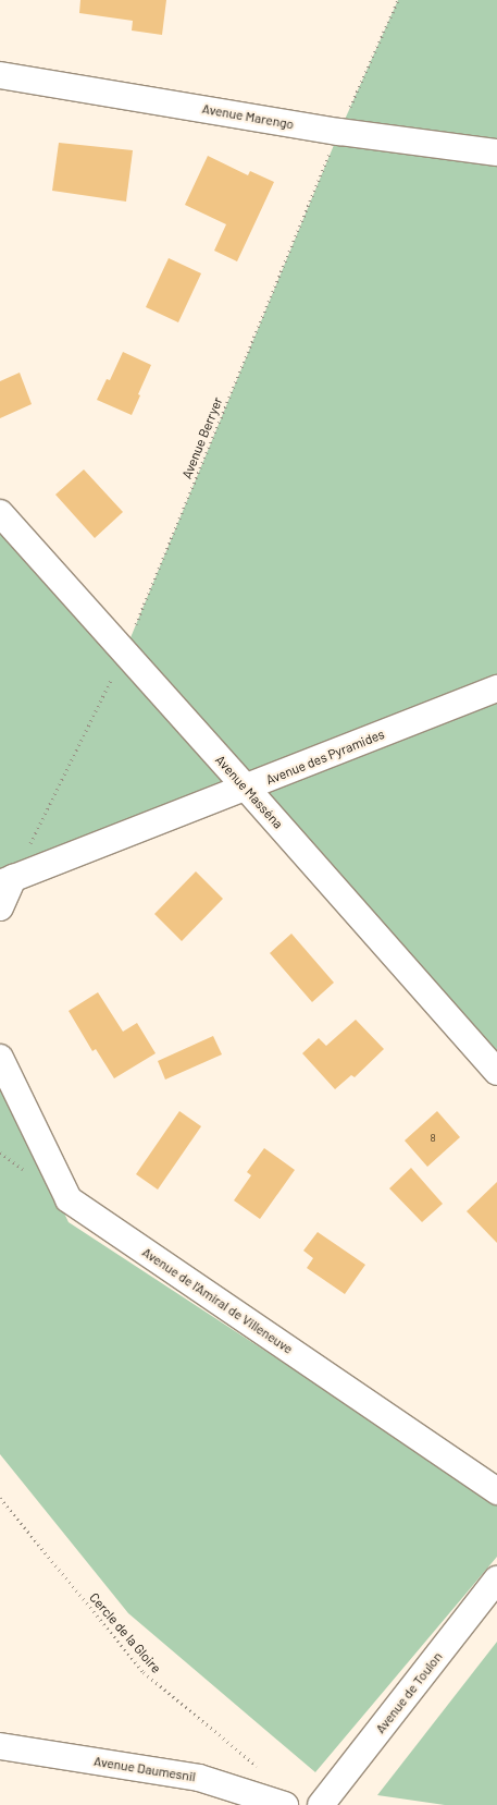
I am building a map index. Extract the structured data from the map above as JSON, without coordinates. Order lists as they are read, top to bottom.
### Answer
{
  "streets": {
    "street": [
      "Avenue Marengo",
      "Avenue des Pyramides",
      "Avenue Masséna",
      "Avenue de l'Amiral de Villeneuve",
      "Avenue de Toulon",
      "Avenue Daumesnil"
    ],
    "path": ["Avenue Berryer", "Cercle de la Gloire"]
  },
  "crossings": [
    ["Avenue Marengo", "Avenue Berryer"],
    ["Avenue Berryer", "Avenue des Pyramides"],
    ["Avenue Berryer", "Avenue Masséna"],
    ["Avenue des Pyramides", "Avenue Masséna"]
  ],
  "house_numbers": ["8"]
}
